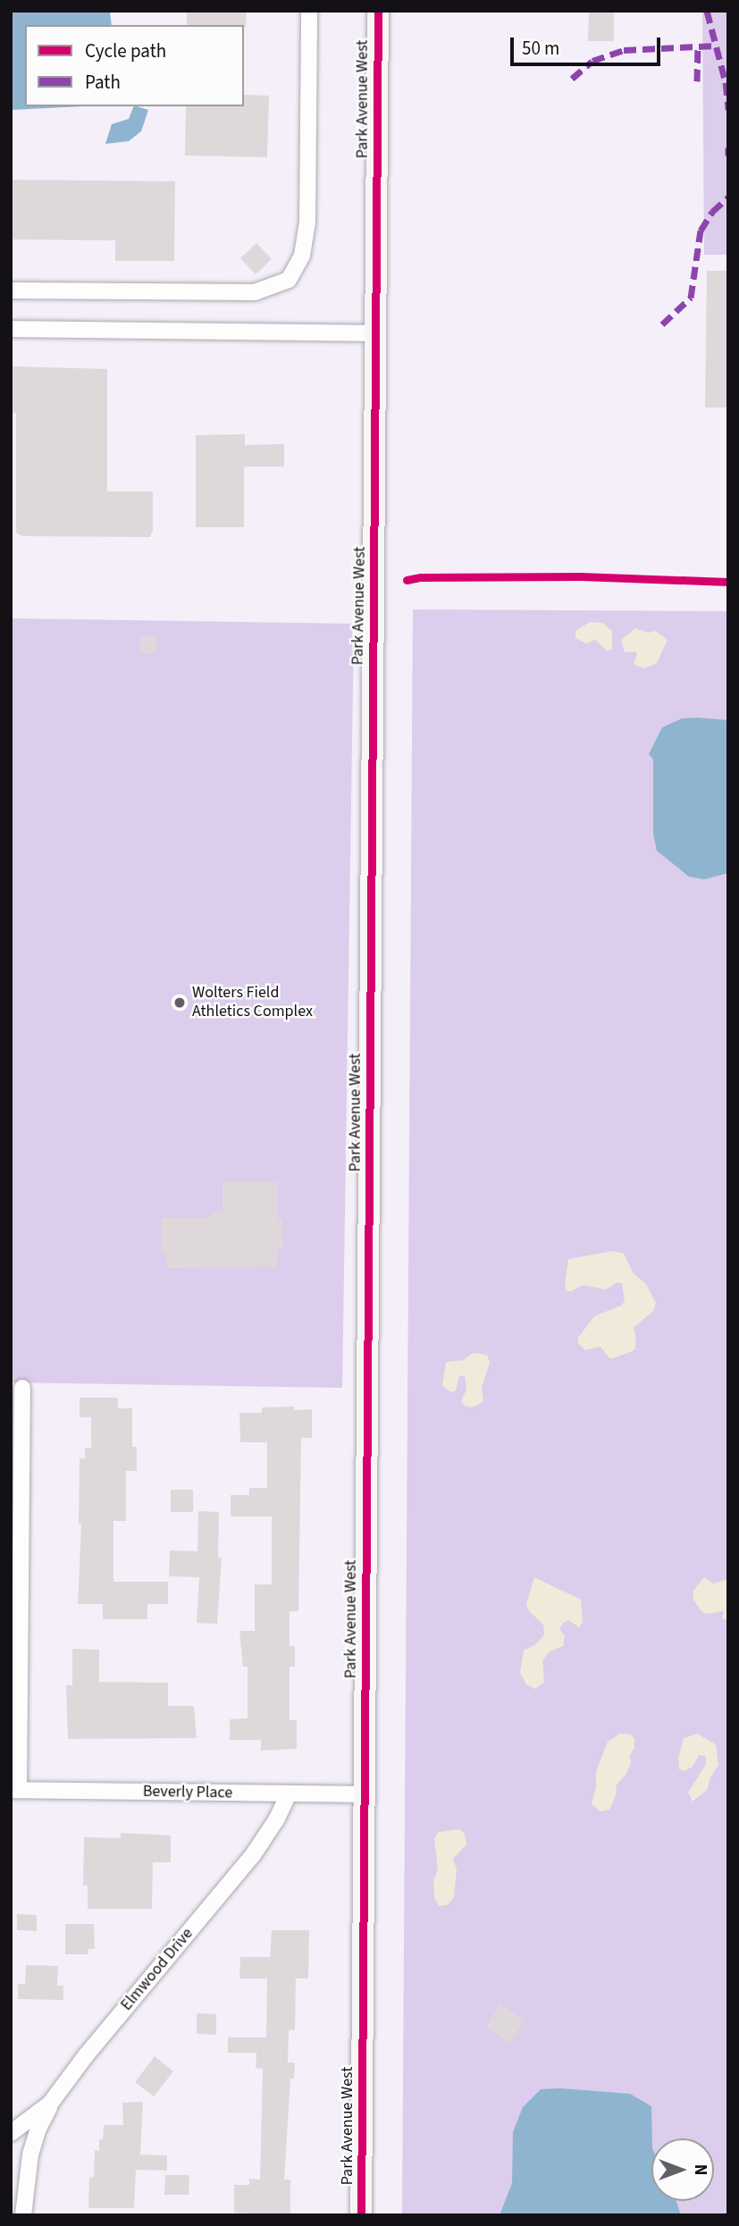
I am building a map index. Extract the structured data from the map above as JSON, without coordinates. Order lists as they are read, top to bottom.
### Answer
{
  "streets": {
    "street": ["Park Avenue West", "Beverly Place", "Elmwood Drive"]
  },
  "crossings": [
    ["Park Avenue West", "Beverly Place"],
    ["Beverly Place", "Elmwood Drive"]
  ],
  "places": ["Wolters Field Athletics Complex"],
  "legend": ["Cycle path", "Path"],
  "scale_bar": "50 m",
  "north": "right"
}
